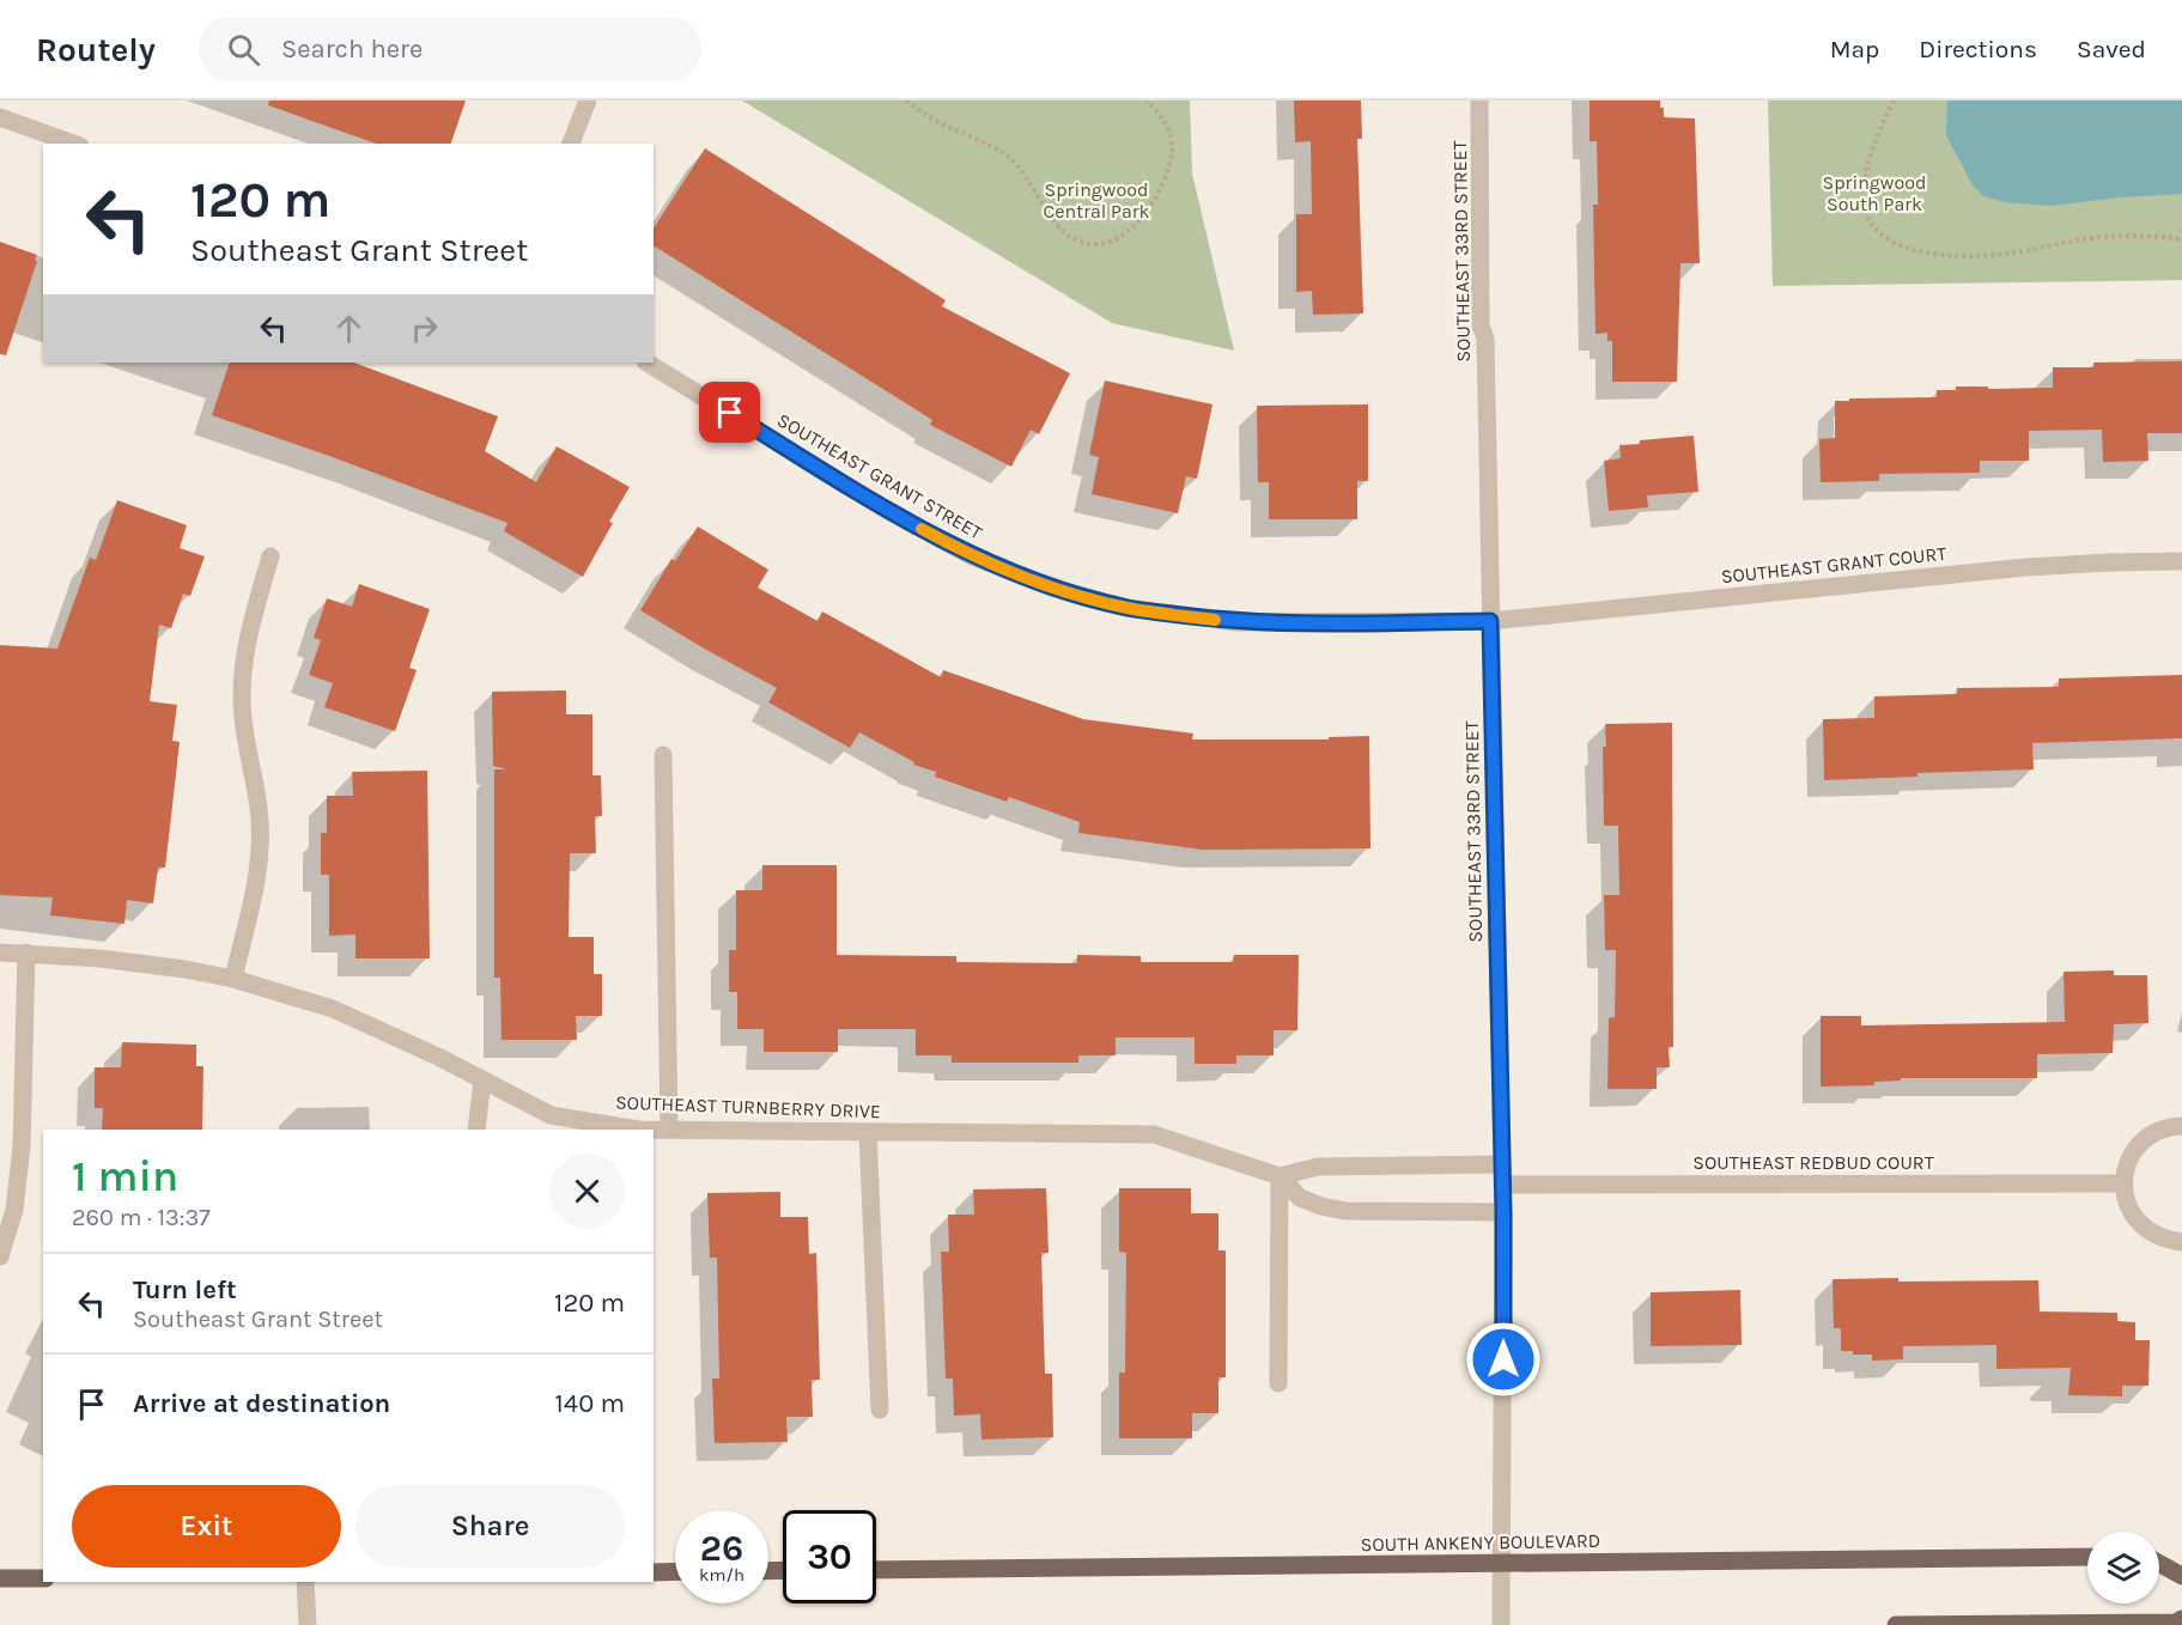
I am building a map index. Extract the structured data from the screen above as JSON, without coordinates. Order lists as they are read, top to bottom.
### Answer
{
  "streets": {
    "main road": ["SOUTH ANKENY BOULEVARD"],
    "street": [
      "SOUTHEAST 33RD STREET",
      "SOUTHEAST GRANT STREET",
      "SOUTHEAST GRANT COURT",
      "SOUTHEAST TURNBERRY DRIVE",
      "SOUTHEAST REDBUD COURT"
    ]
  },
  "crossings": [
    ["SOUTHEAST 33RD STREET", "SOUTHEAST GRANT STREET"],
    ["SOUTHEAST 33RD STREET", "SOUTHEAST GRANT COURT"],
    ["SOUTHEAST 33RD STREET", "SOUTHEAST TURNBERRY DRIVE"],
    ["SOUTHEAST 33RD STREET", "SOUTHEAST REDBUD COURT"],
    ["SOUTHEAST 33RD STREET", "SOUTH ANKENY BOULEVARD"],
    ["SOUTHEAST GRANT STREET", "SOUTHEAST GRANT COURT"]
  ],
  "parks": ["Springwood South Park", "Springwood Central Park"],
  "page": {
    "header": "Routely",
    "search": "Search here",
    "nav": ["Map", "Directions", "Saved"],
    "turn": ["120 m", "Southeast Grant Street"],
    "heading": ["1 min", "260 m · 13:37"],
    "list": [
      {
        "name": "Turn left",
        "note": "Southeast Grant Street",
        "value": "120 m"
      },
      {
        "name": "Arrive at destination",
        "value": "140 m"
      }
    ],
    "buttons": ["Exit", "Share"],
    "speed": "26 km/h",
    "limit": "30"
  }
}
